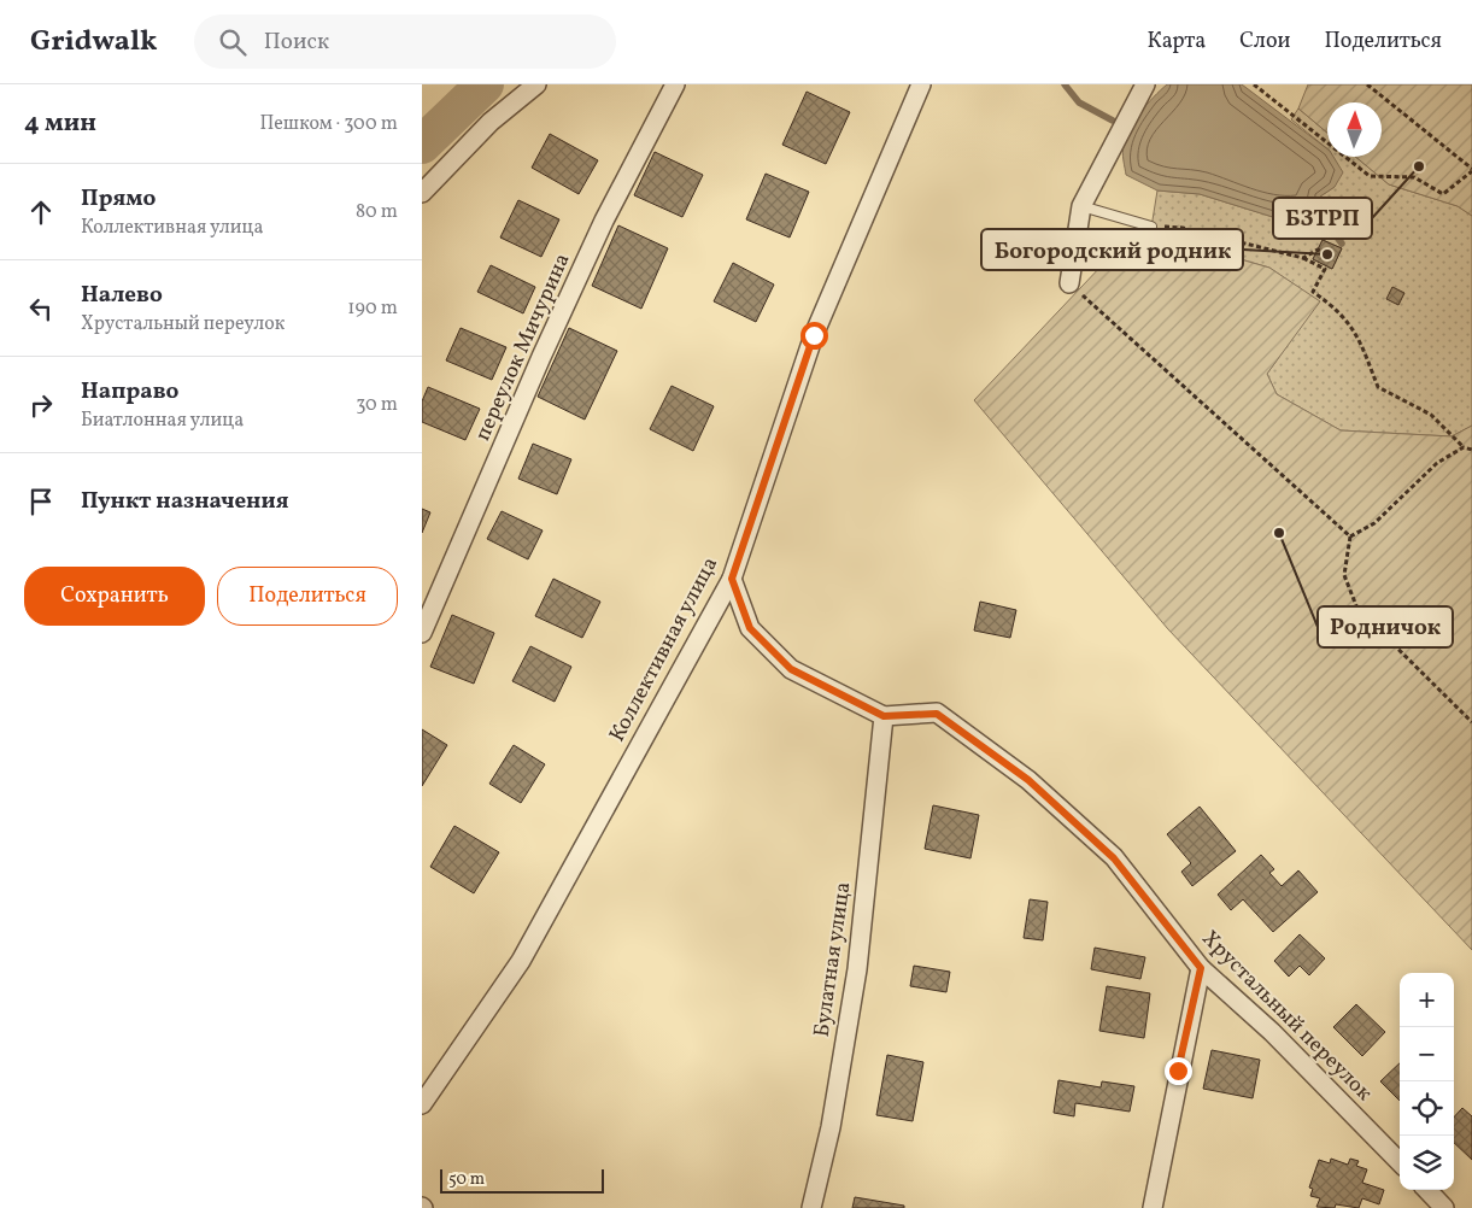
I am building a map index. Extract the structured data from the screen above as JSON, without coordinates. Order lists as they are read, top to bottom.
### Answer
{
  "streets": {
    "street": [
      "переулок Мичурина",
      "Коллективная улица",
      "Булатная улица",
      "Хрустальный переулок"
    ]
  },
  "crossings": [
    ["Коллективная улица", "Хрустальный переулок"],
    ["Булатная улица", "Хрустальный переулок"]
  ],
  "places": ["БЗТРП", "Богородский родник", "Родничок"],
  "scale_bar": "50 m",
  "north": "top",
  "page": {
    "header": "Gridwalk",
    "search": "Поиск",
    "nav": ["Карта", "Слои", "Поделиться"],
    "heading": ["4 мин", "Пешком · 300 m"],
    "list": [
      ["Прямо", "Коллективная улица", "80 m"],
      ["Налево", "Хрустальный переулок", "190 m"],
      ["Направо", "Биатлонная улица", "30 m"],
      "Пункт назначения"
    ],
    "buttons": ["Сохранить", "Поделиться"],
    "map_buttons": ["+", "−"],
    "scale": "50 m"
  }
}
